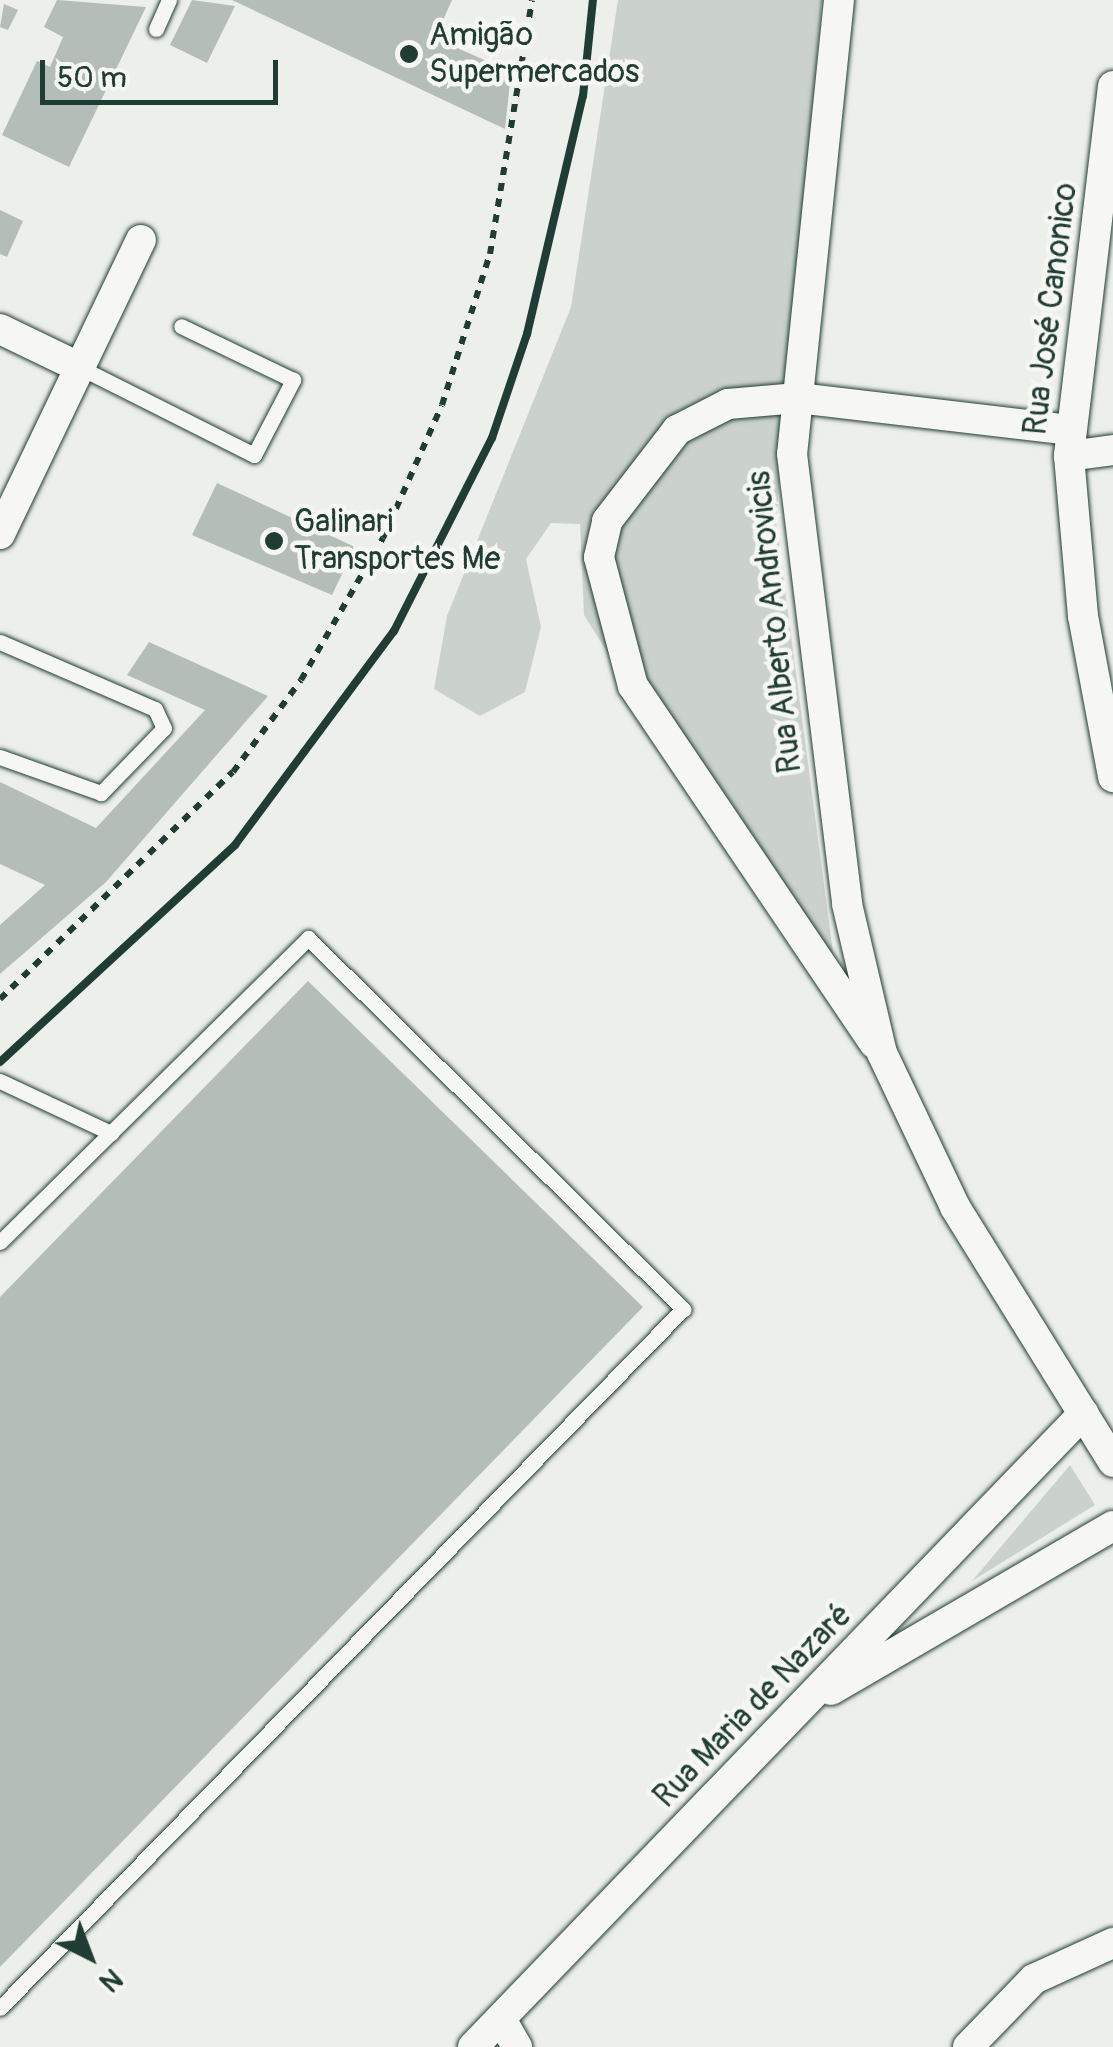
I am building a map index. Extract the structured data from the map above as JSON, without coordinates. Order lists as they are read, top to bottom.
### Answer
{
  "streets": {
    "street": ["Rua José Canonico", "Rua Alberto Androvicis", "Rua Maria de Nazaré"]
  },
  "crossings": [
    ["Rua José Canonico", "Rua Alberto Androvicis"],
    ["Rua Alberto Androvicis", "Rua Maria de Nazaré"]
  ],
  "places": ["Amigão Supermercados", "Galinari Transportes Me"],
  "scale_bar": "50 m",
  "north": "bottom right"
}
